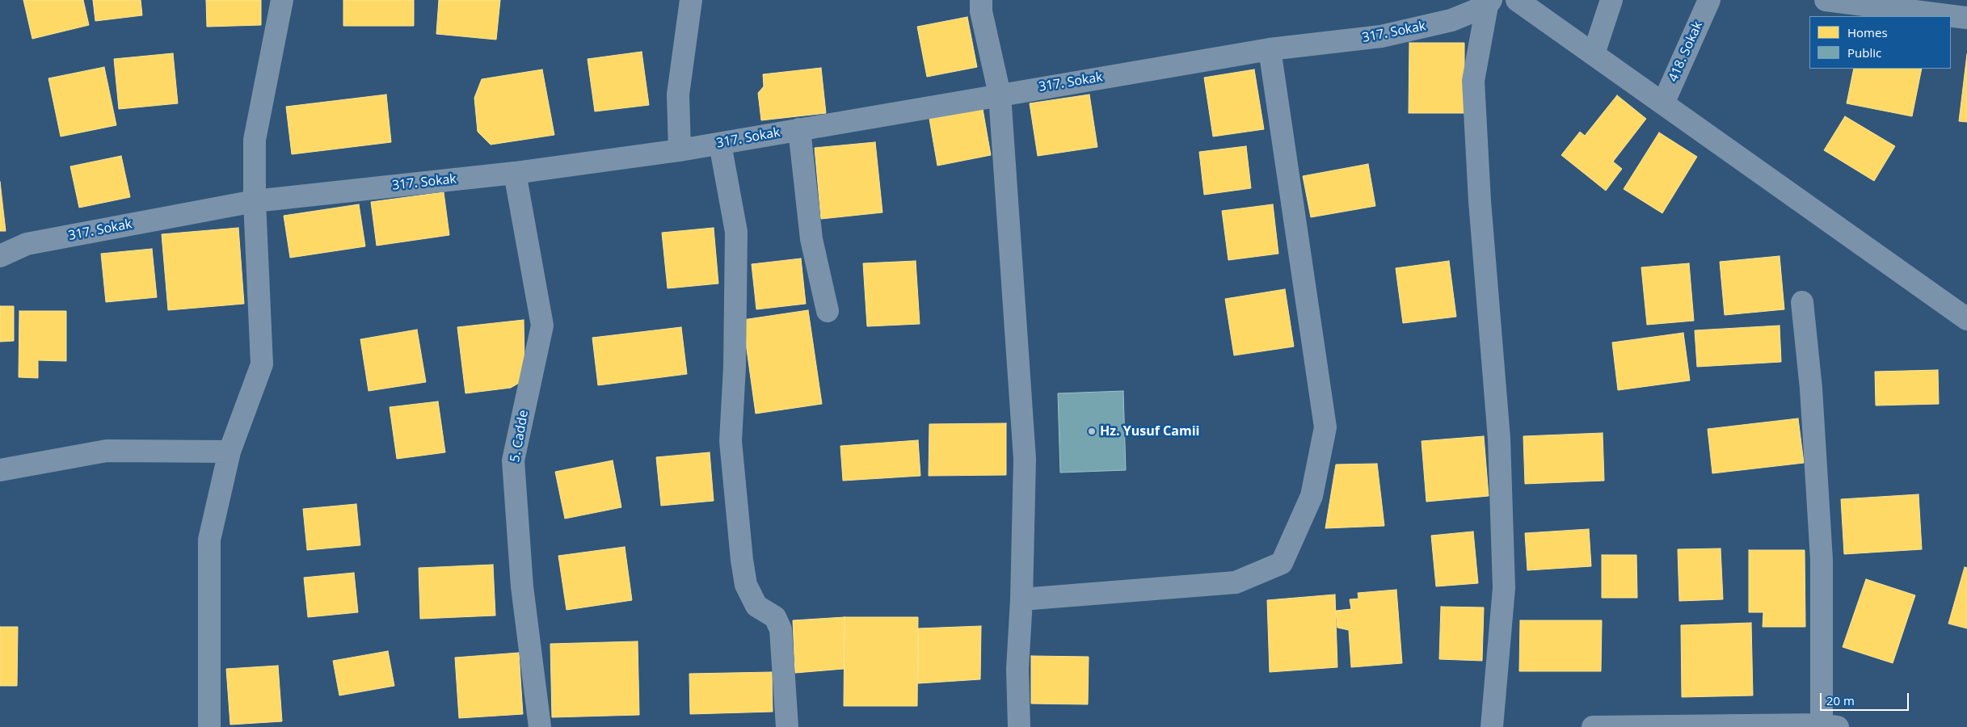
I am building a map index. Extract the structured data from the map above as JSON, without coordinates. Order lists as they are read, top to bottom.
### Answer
{
  "streets": {
    "street": ["317. Sokak", "418. Sokak", "5. Cadde"]
  },
  "crossings": [
    ["317. Sokak", "5. Cadde"]
  ],
  "places": ["Hz. Yusuf Camii"],
  "legend": ["Homes", "Public"],
  "scale_bar": "20 m"
}
